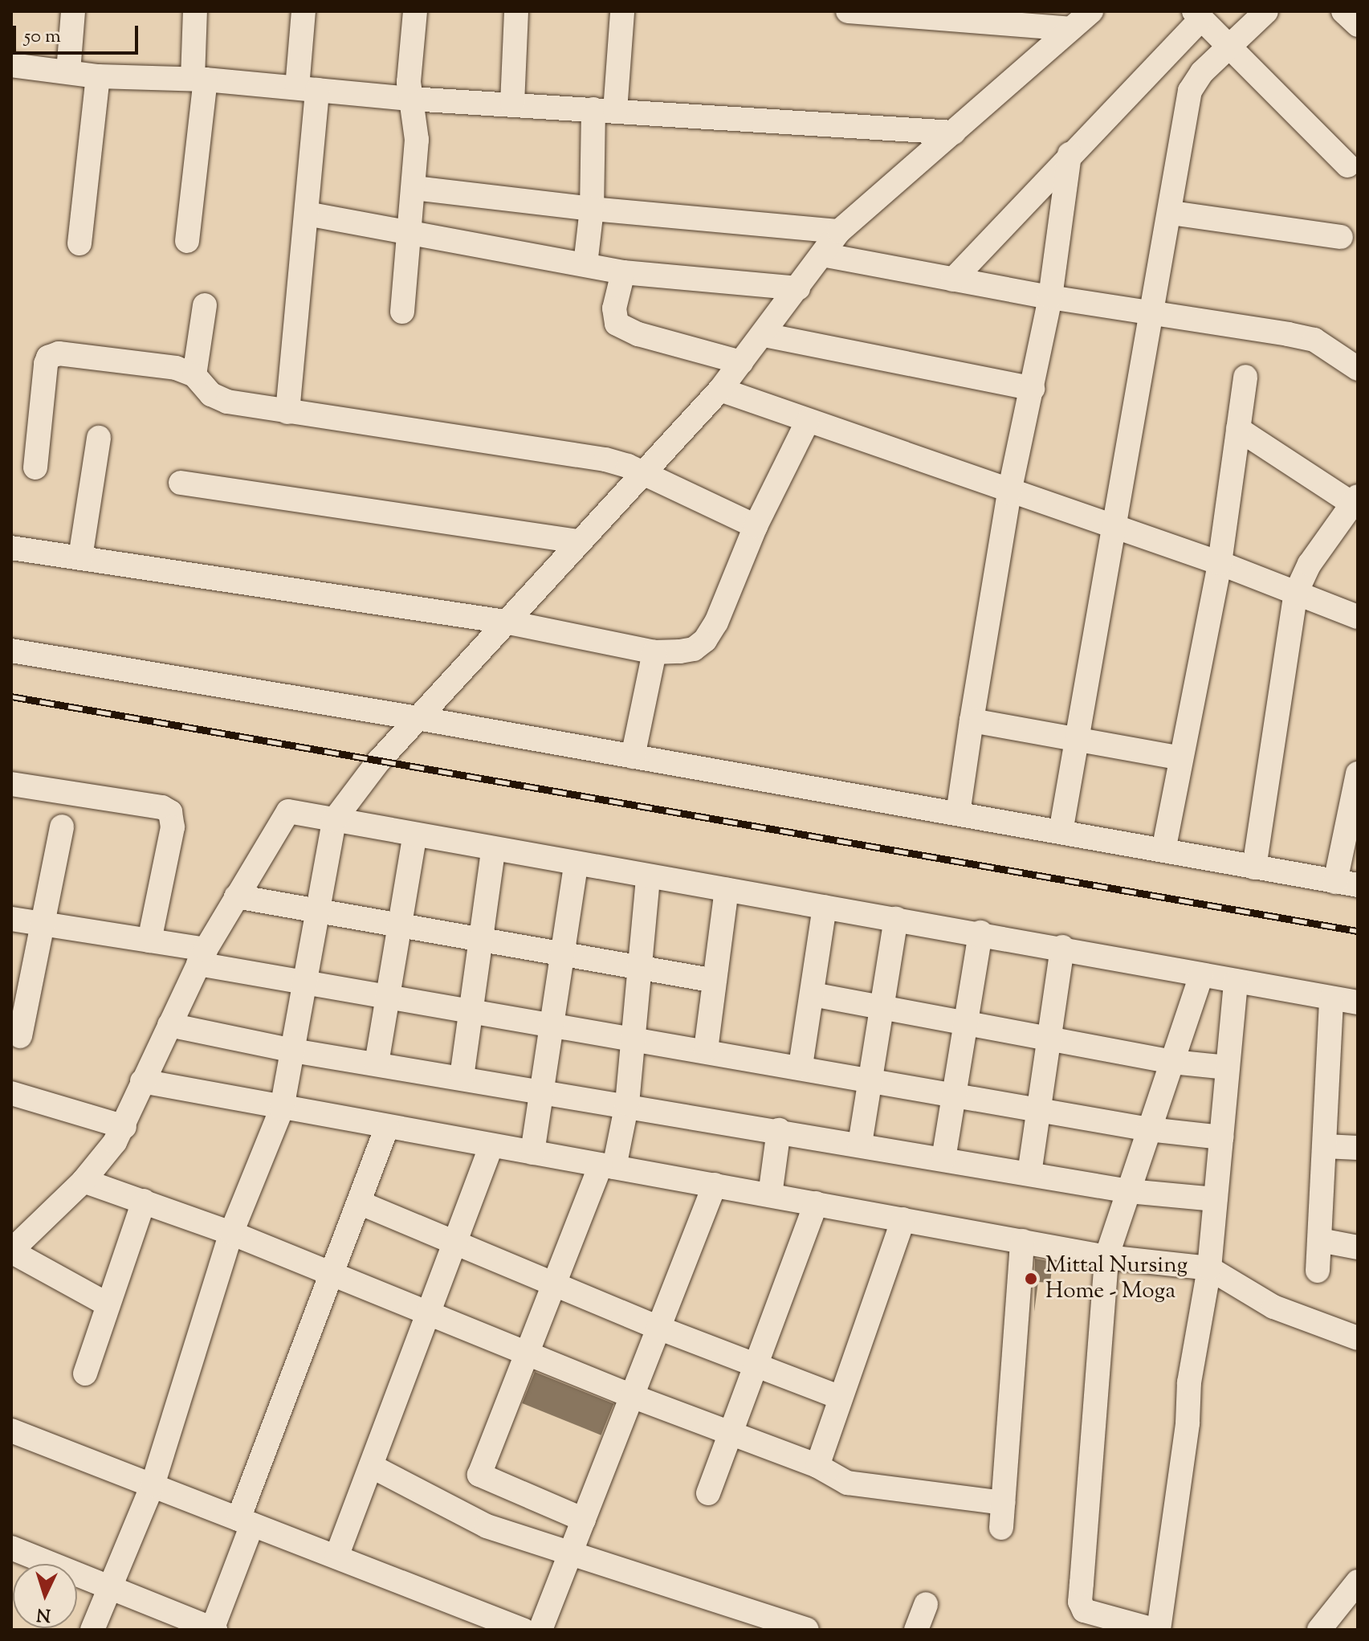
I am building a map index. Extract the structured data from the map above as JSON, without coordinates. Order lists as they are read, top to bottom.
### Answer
{
  "places": ["Mittal Nursing Home - Moga"],
  "scale_bar": "50 m",
  "north": "bottom"
}
